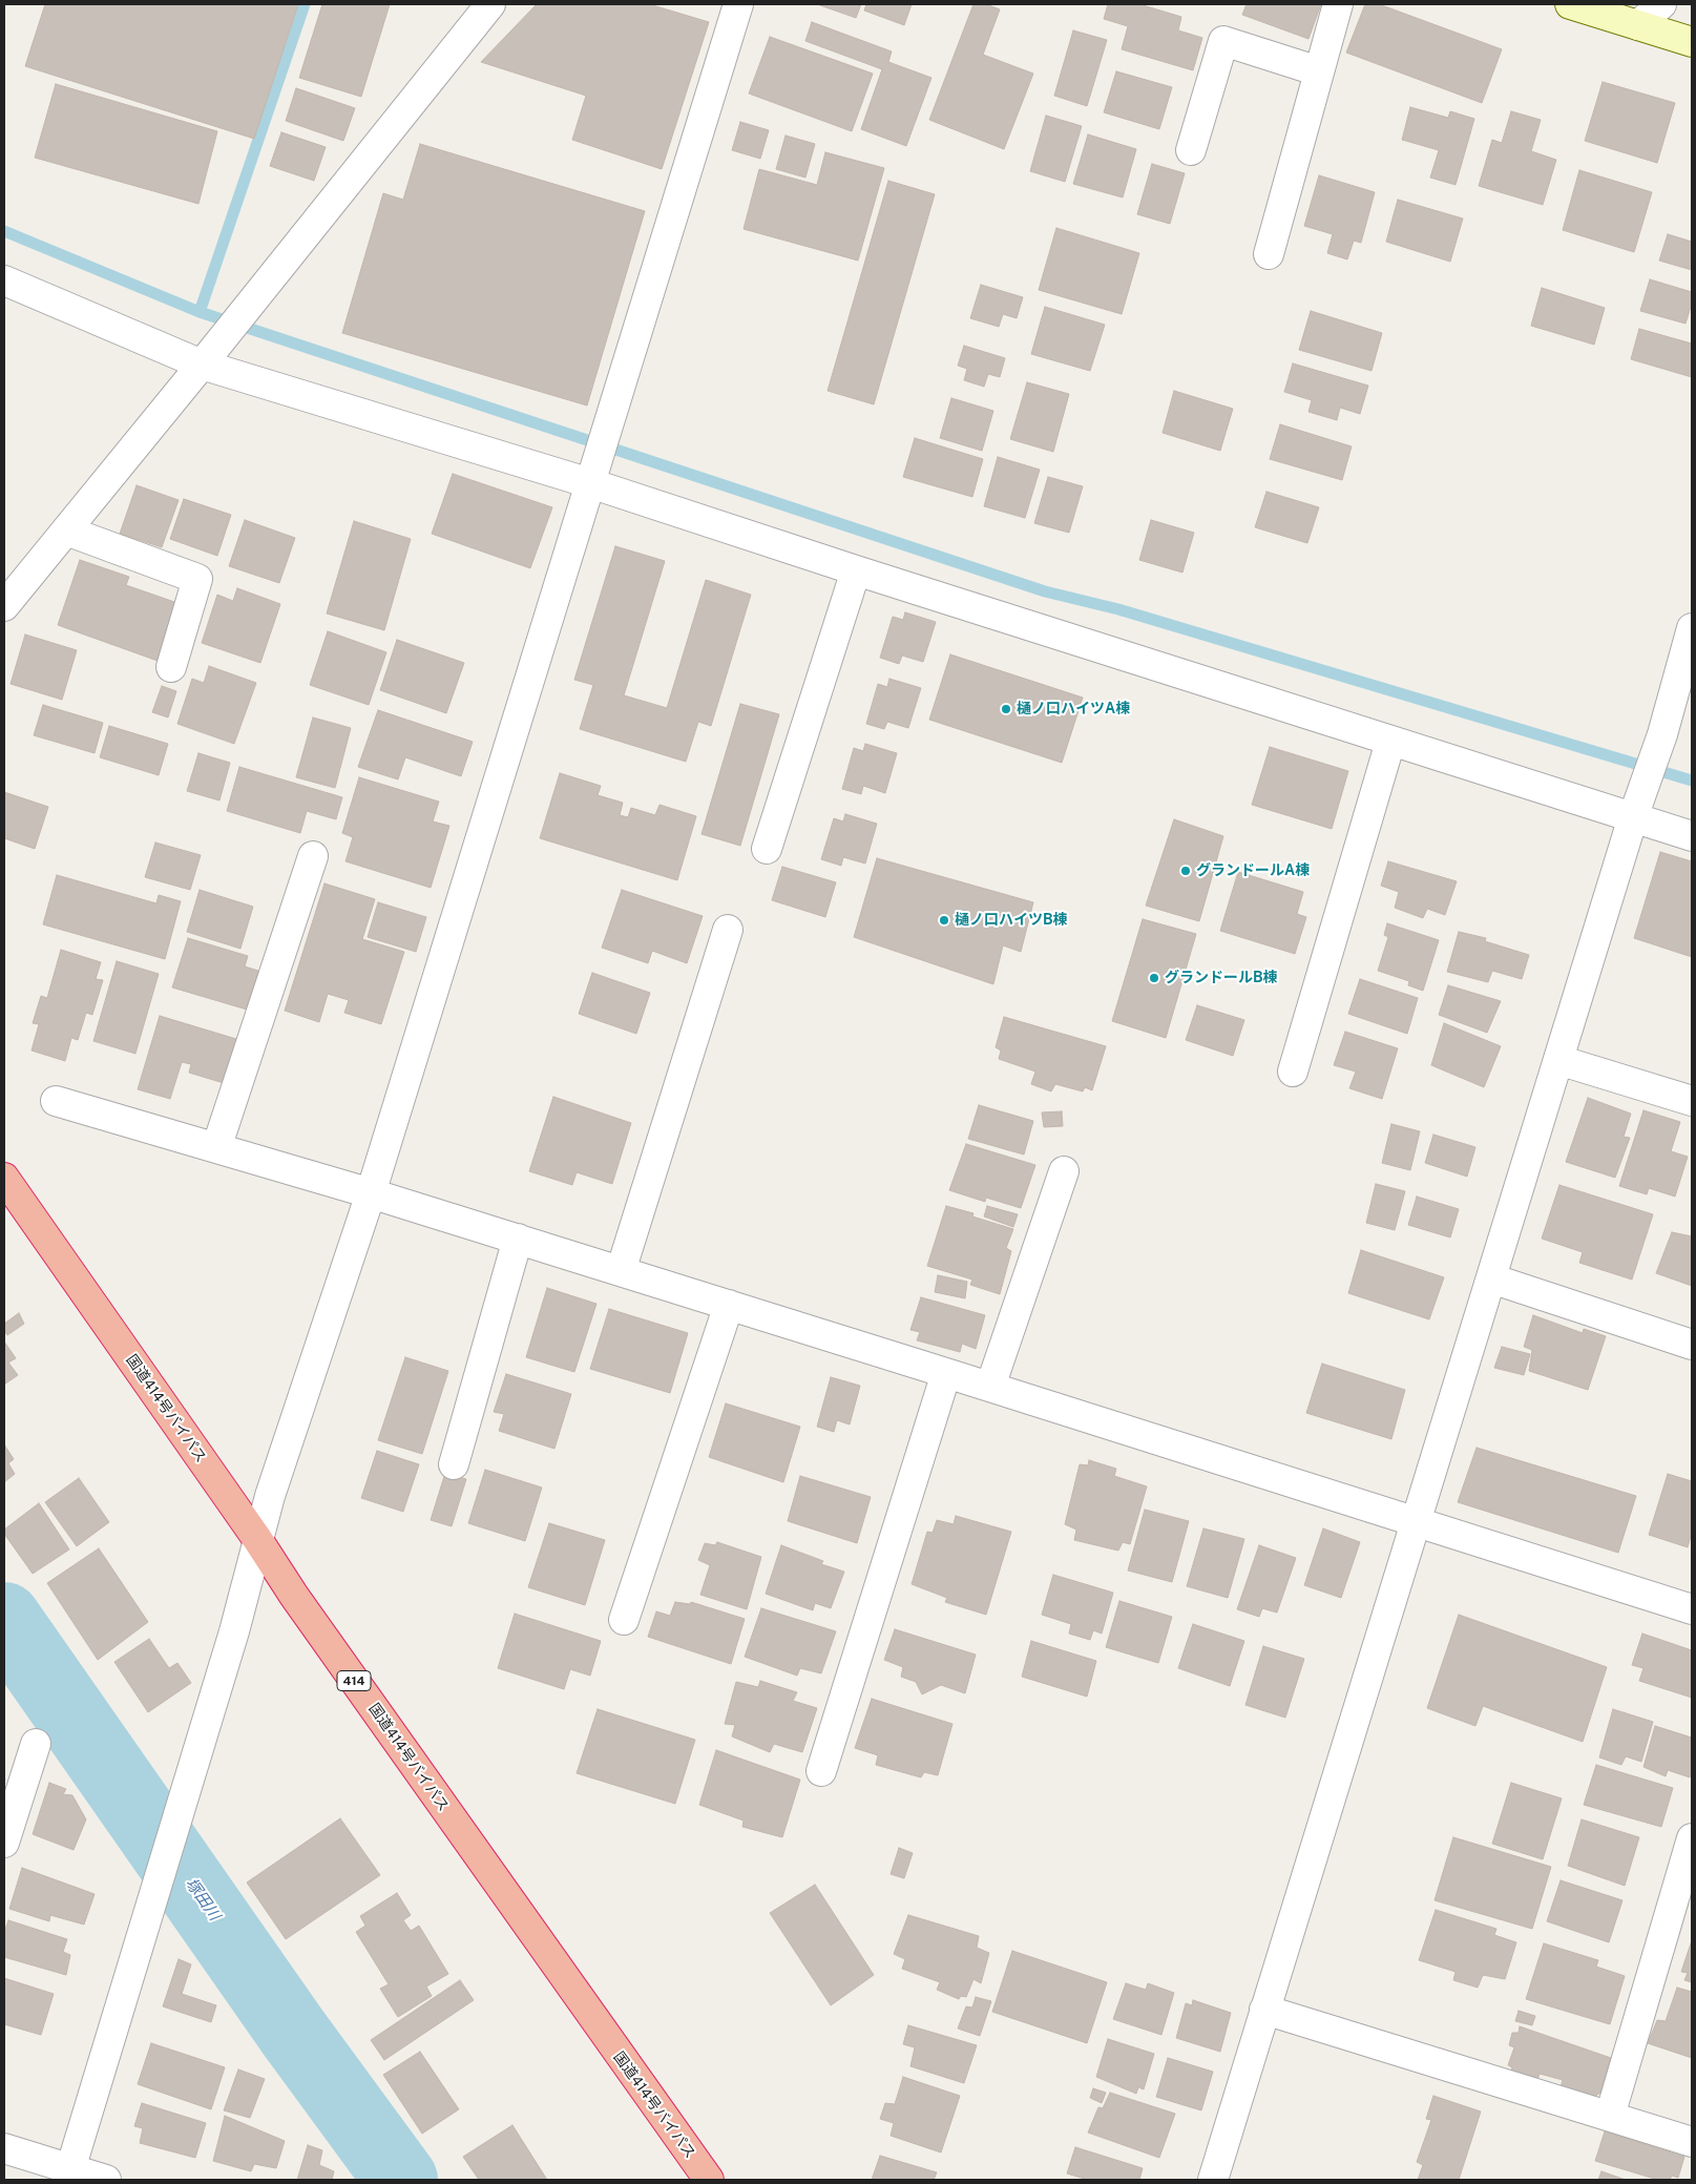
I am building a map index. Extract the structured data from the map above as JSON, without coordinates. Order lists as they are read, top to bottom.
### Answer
{
  "streets": {
    "highway": ["国道414号バイパス", "414"]
  },
  "water": ["塚田川"],
  "places": [
    "樋ノ口ハイツA棟",
    "グランドールA棟",
    "樋ノ口ハイツB棟",
    "グランドールB棟"
  ]
}
